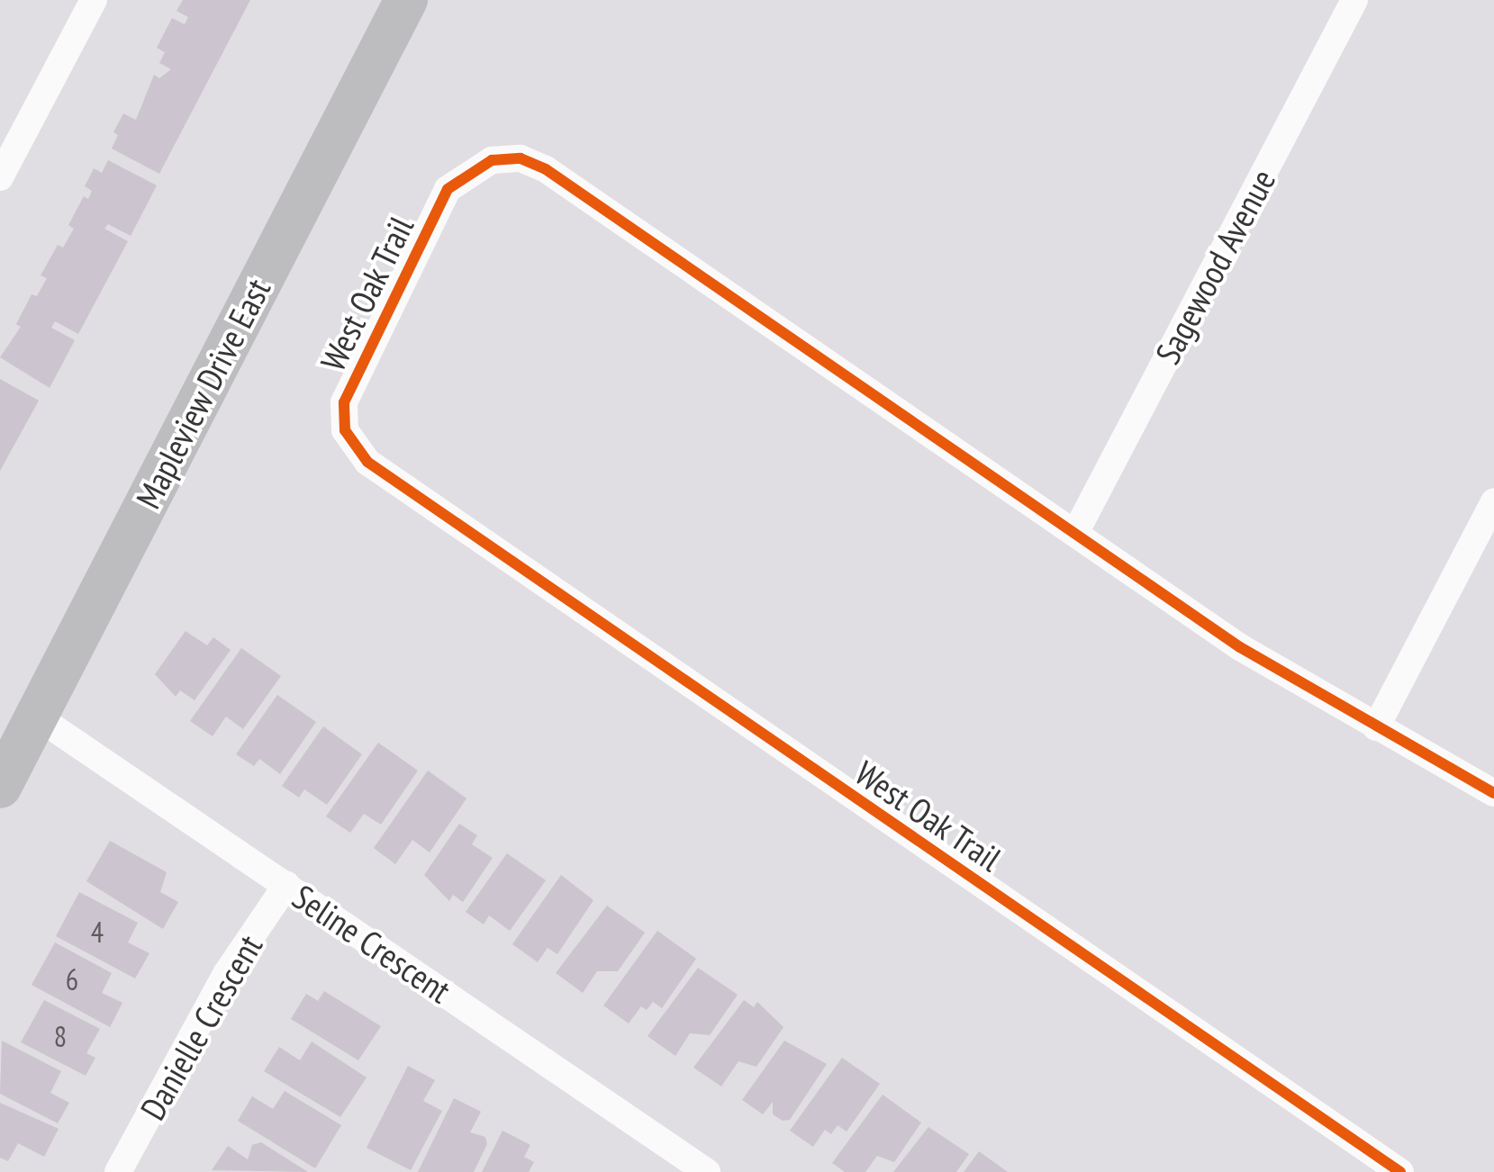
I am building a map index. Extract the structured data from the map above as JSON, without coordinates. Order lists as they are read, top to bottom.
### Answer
{
  "streets": {
    "main road": ["Mapleview Drive East"],
    "street": [
      "Sagewood Avenue",
      "West Oak Trail",
      "Seline Crescent",
      "Danielle Crescent"
    ]
  },
  "crossings": [
    ["Sagewood Avenue", "West Oak Trail"],
    ["Mapleview Drive East", "Seline Crescent"],
    ["Seline Crescent", "Danielle Crescent"]
  ],
  "house_numbers": ["4", "6", "8"]
}
